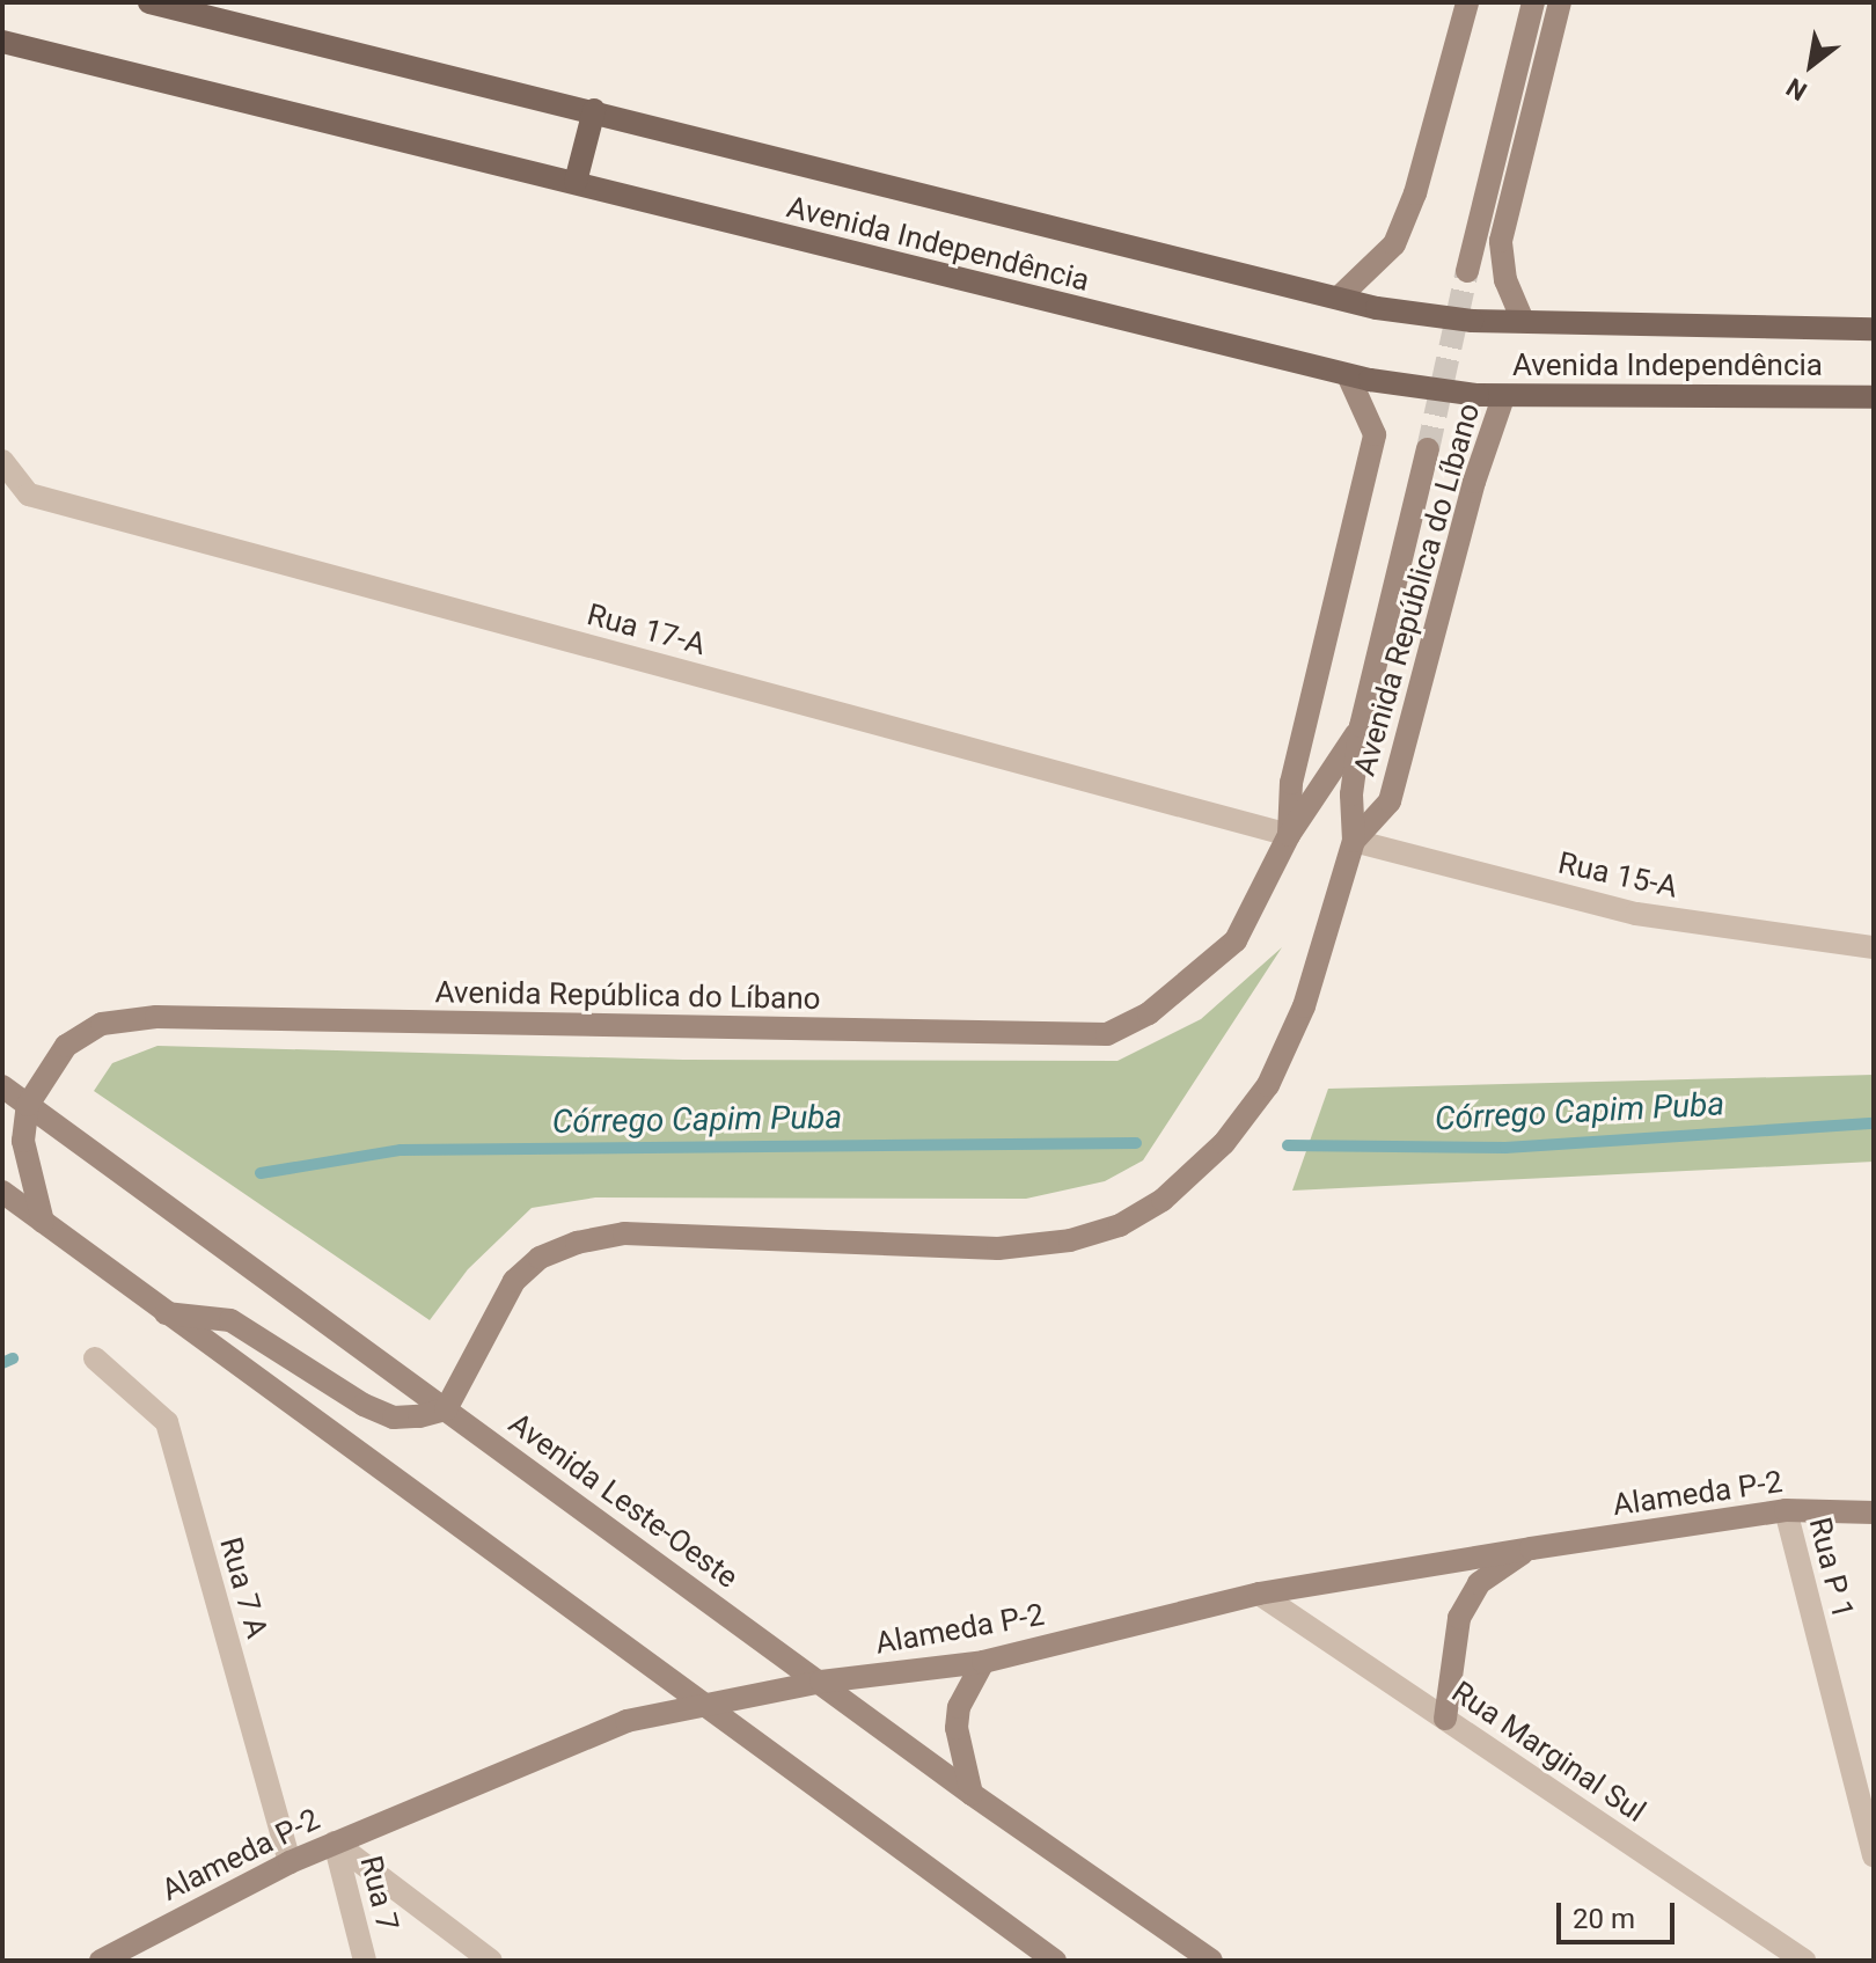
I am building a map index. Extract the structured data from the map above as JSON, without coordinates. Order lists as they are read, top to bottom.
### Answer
{
  "streets": {
    "main road": [
      "Avenida Independência",
      "Avenida República do Líbano",
      "Alameda P-2",
      "Avenida Leste-Oeste"
    ],
    "street": [
      "Rua 17-A",
      "Rua 15-A",
      "Rua P 1",
      "Rua 7 A",
      "Rua Marginal Sul",
      "Rua 7"
    ]
  },
  "crossings": [
    ["Avenida Independência", "Avenida República do Líbano"],
    ["Avenida República do Líbano", "Rua 17-A"],
    ["Avenida República do Líbano", "Rua 15-A"],
    ["Avenida República do Líbano", "Avenida Leste-Oeste"],
    ["Alameda P-2", "Avenida Leste-Oeste"],
    ["Alameda P-2", "Rua P 1"],
    ["Alameda P-2", "Rua 7 A"],
    ["Alameda P-2", "Rua Marginal Sul"],
    ["Alameda P-2", "Rua 7"]
  ],
  "water": ["Córrego Capim Puba"],
  "scale_bar": "20 m",
  "north": "bottom left"
}
